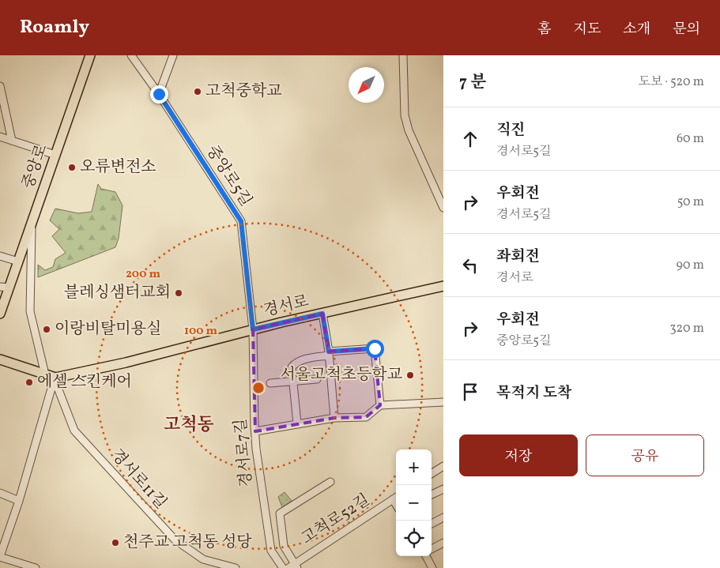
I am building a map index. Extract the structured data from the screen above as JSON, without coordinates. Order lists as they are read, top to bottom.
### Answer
{
  "streets": {
    "main road": ["중앙로", "경서로"],
    "street": [
      "중앙로5길",
      "경서로7길",
      "경서로11길",
      "고척로52길"
    ]
  },
  "crossings": [
    ["중앙로5길", "경서로"],
    ["중앙로5길", "경서로7길"],
    ["경서로", "경서로7길"],
    ["경서로", "경서로11길"]
  ],
  "districts": ["고척동"],
  "places": [
    "고척중학교",
    "오류변전소",
    "블레싱샘터교회",
    "이랑비탈미용실",
    "서울고척초등학교",
    "에셀 스킨케어",
    "천주교 고척동 성당"
  ],
  "north": "bottom left",
  "page": {
    "header": "Roamly",
    "nav": [
      "홈",
      "지도",
      "소개",
      "문의"
    ],
    "heading": ["7 분", "도보 · 520 m"],
    "list": [
      ["직진", "경서로5길", "60 m"],
      ["우회전", "경서로5길", "50 m"],
      ["좌회전", "경서로", "90 m"],
      ["우회전", "중앙로5길", "320 m"],
      "목적지 도착"
    ],
    "buttons": ["저장", "공유"],
    "map_buttons": ["+", "−"]
  },
  "rings": ["200 m", "100 m"]
}
